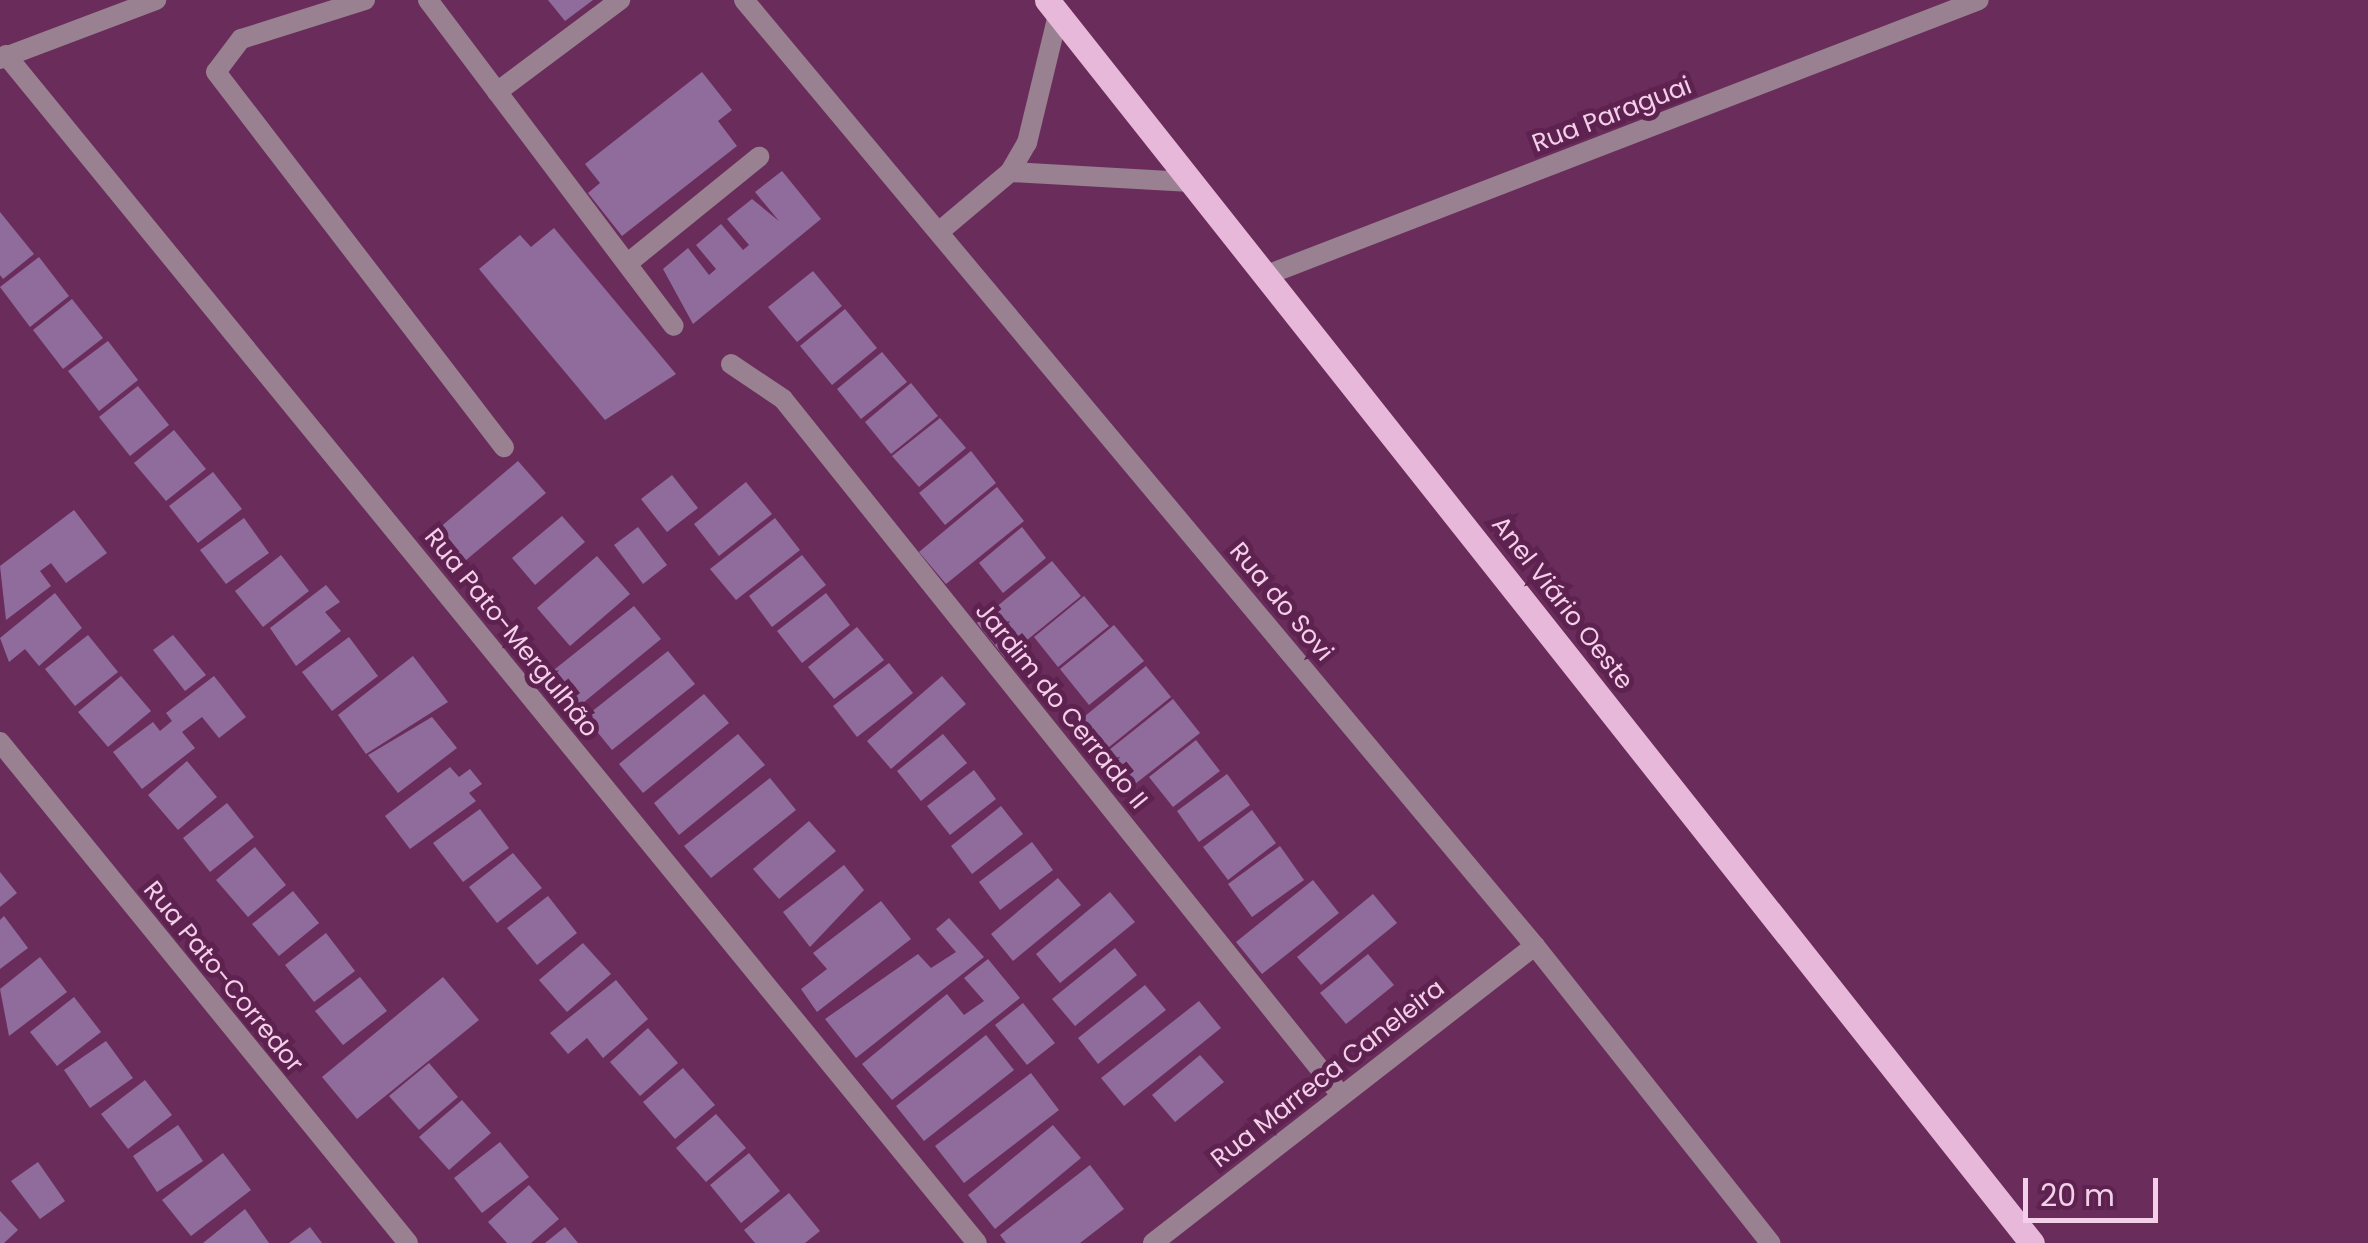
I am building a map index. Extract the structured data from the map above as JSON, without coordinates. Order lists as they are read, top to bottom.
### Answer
{
  "streets": {
    "main road": ["Anel Viário Oeste"],
    "street": [
      "Rua Paraguai",
      "Rua do Sovi",
      "Rua Pato-Mergulhão",
      "Jardim do Cerrado II",
      "Rua Pato-Corredor",
      "Rua Marreca Caneleira"
    ]
  },
  "crossings": [
    ["Rua Paraguai", "Anel Viário Oeste"],
    ["Rua do Sovi", "Rua Marreca Caneleira"],
    ["Jardim do Cerrado II", "Rua Marreca Caneleira"]
  ],
  "scale_bar": "20 m"
}
